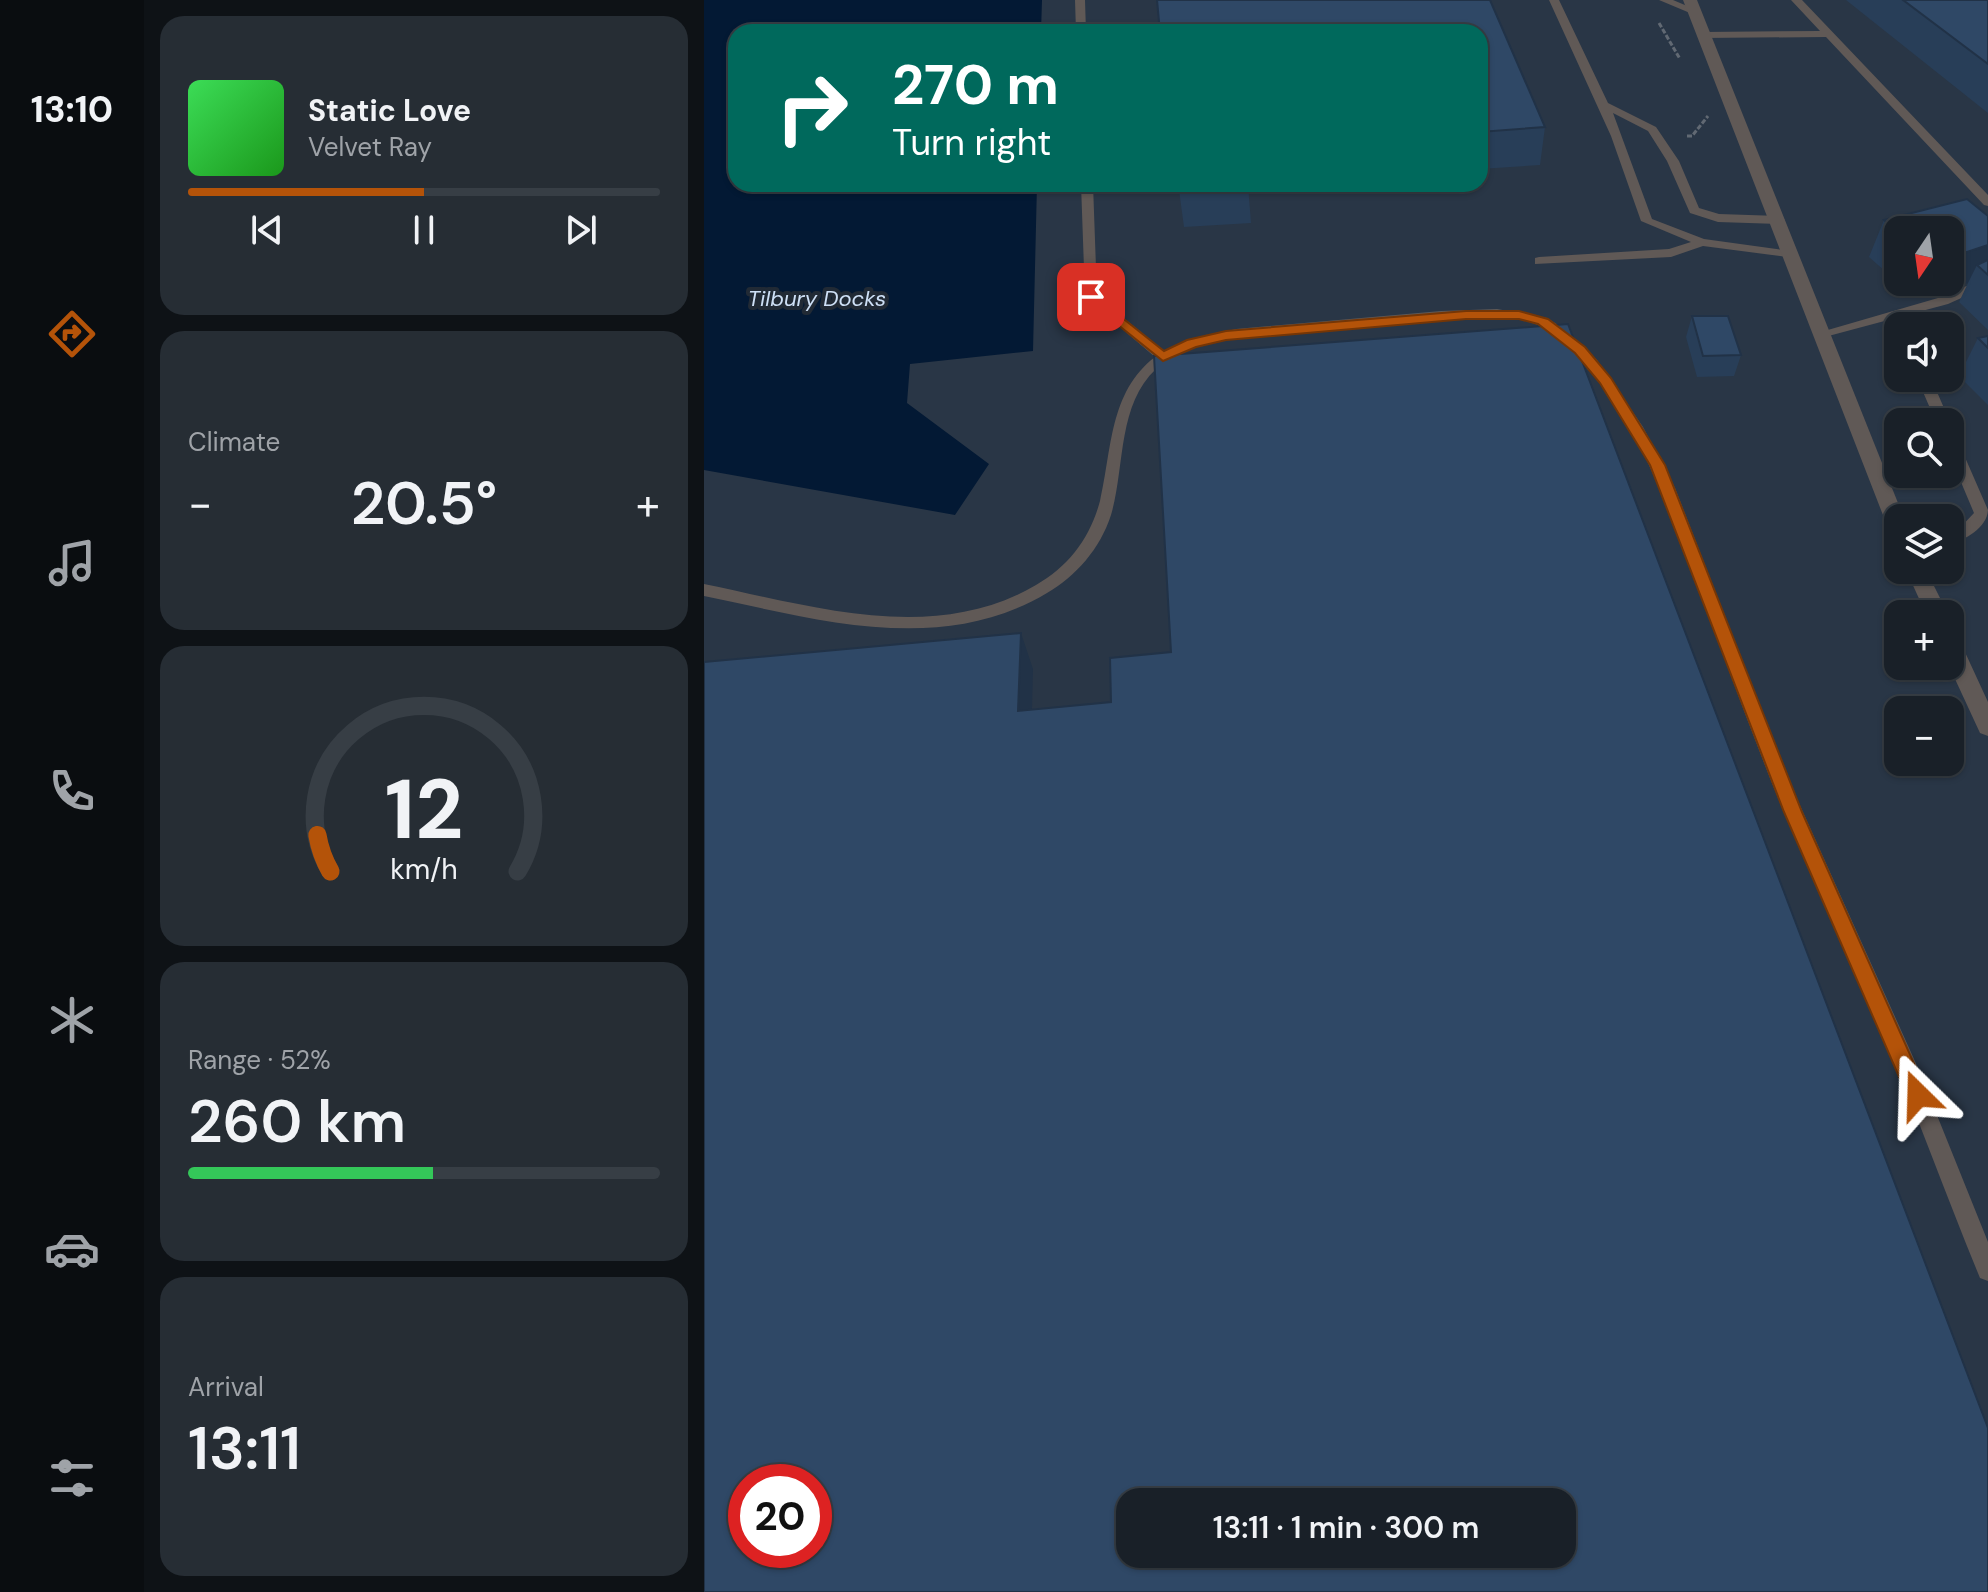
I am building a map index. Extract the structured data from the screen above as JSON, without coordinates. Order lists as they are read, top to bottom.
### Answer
{
  "water": ["Tilbury Docks"],
  "north": "bottom",
  "page": {
    "tabs": "13:10",
    "turn": ["270 m", "Turn right"],
    "song": ["Static Love", "Velvet Ray"],
    "map_buttons": ["+", "−"],
    "tile": [
      "Climate",
      ["Range · 52%", "260 km"],
      ["Arrival", "13:11"]
    ],
    "heat": ["−", "20.5°", "+"],
    "limit": "20",
    "trip": "13:11 · 1 min · 300 m",
    "gauge": ["12", "km/h"]
  }
}
